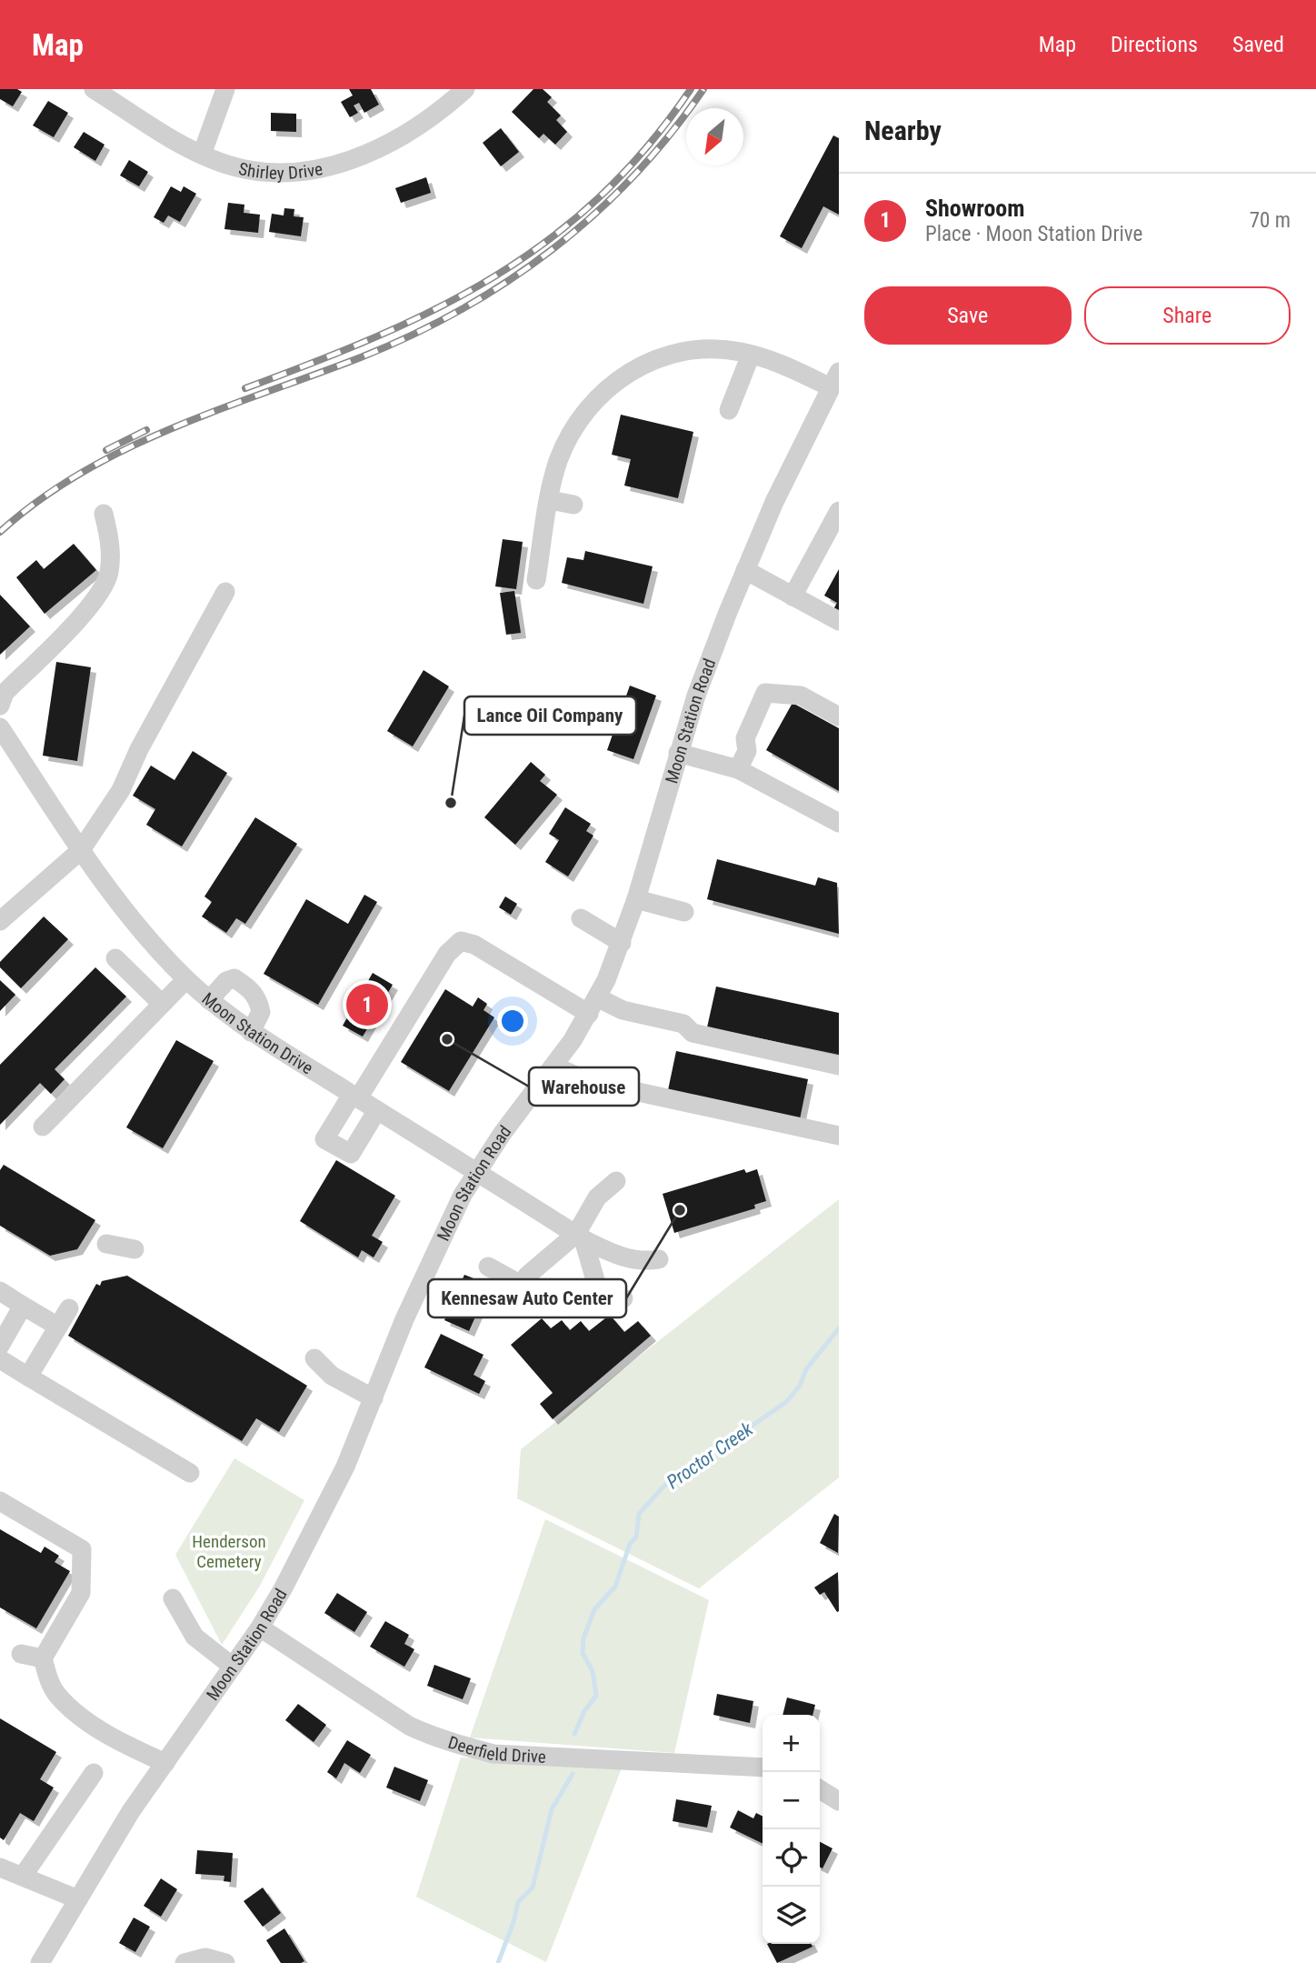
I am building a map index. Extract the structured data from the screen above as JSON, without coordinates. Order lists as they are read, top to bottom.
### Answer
{
  "streets": {
    "street": [
      "Shirley Drive",
      "Moon Station Road",
      "Moon Station Drive",
      "Deerfield Drive"
    ]
  },
  "crossings": [
    ["Moon Station Road", "Moon Station Drive"],
    ["Moon Station Road", "Deerfield Drive"]
  ],
  "water": ["Proctor Creek"],
  "parks": ["Henderson Cemetery"],
  "places": ["Lance Oil Company", "Warehouse", "Kennesaw Auto Center"],
  "north": "bottom left",
  "page": {
    "header": "Map",
    "nav": ["Map", "Directions", "Saved"],
    "heading": "Nearby",
    "list": [
      {
        "mark": "1",
        "name": "Showroom",
        "note": "Place · Moon Station Drive",
        "value": "70 m"
      }
    ],
    "buttons": ["Save", "Share"],
    "pins": "1",
    "map_buttons": ["+", "−"]
  }
}
